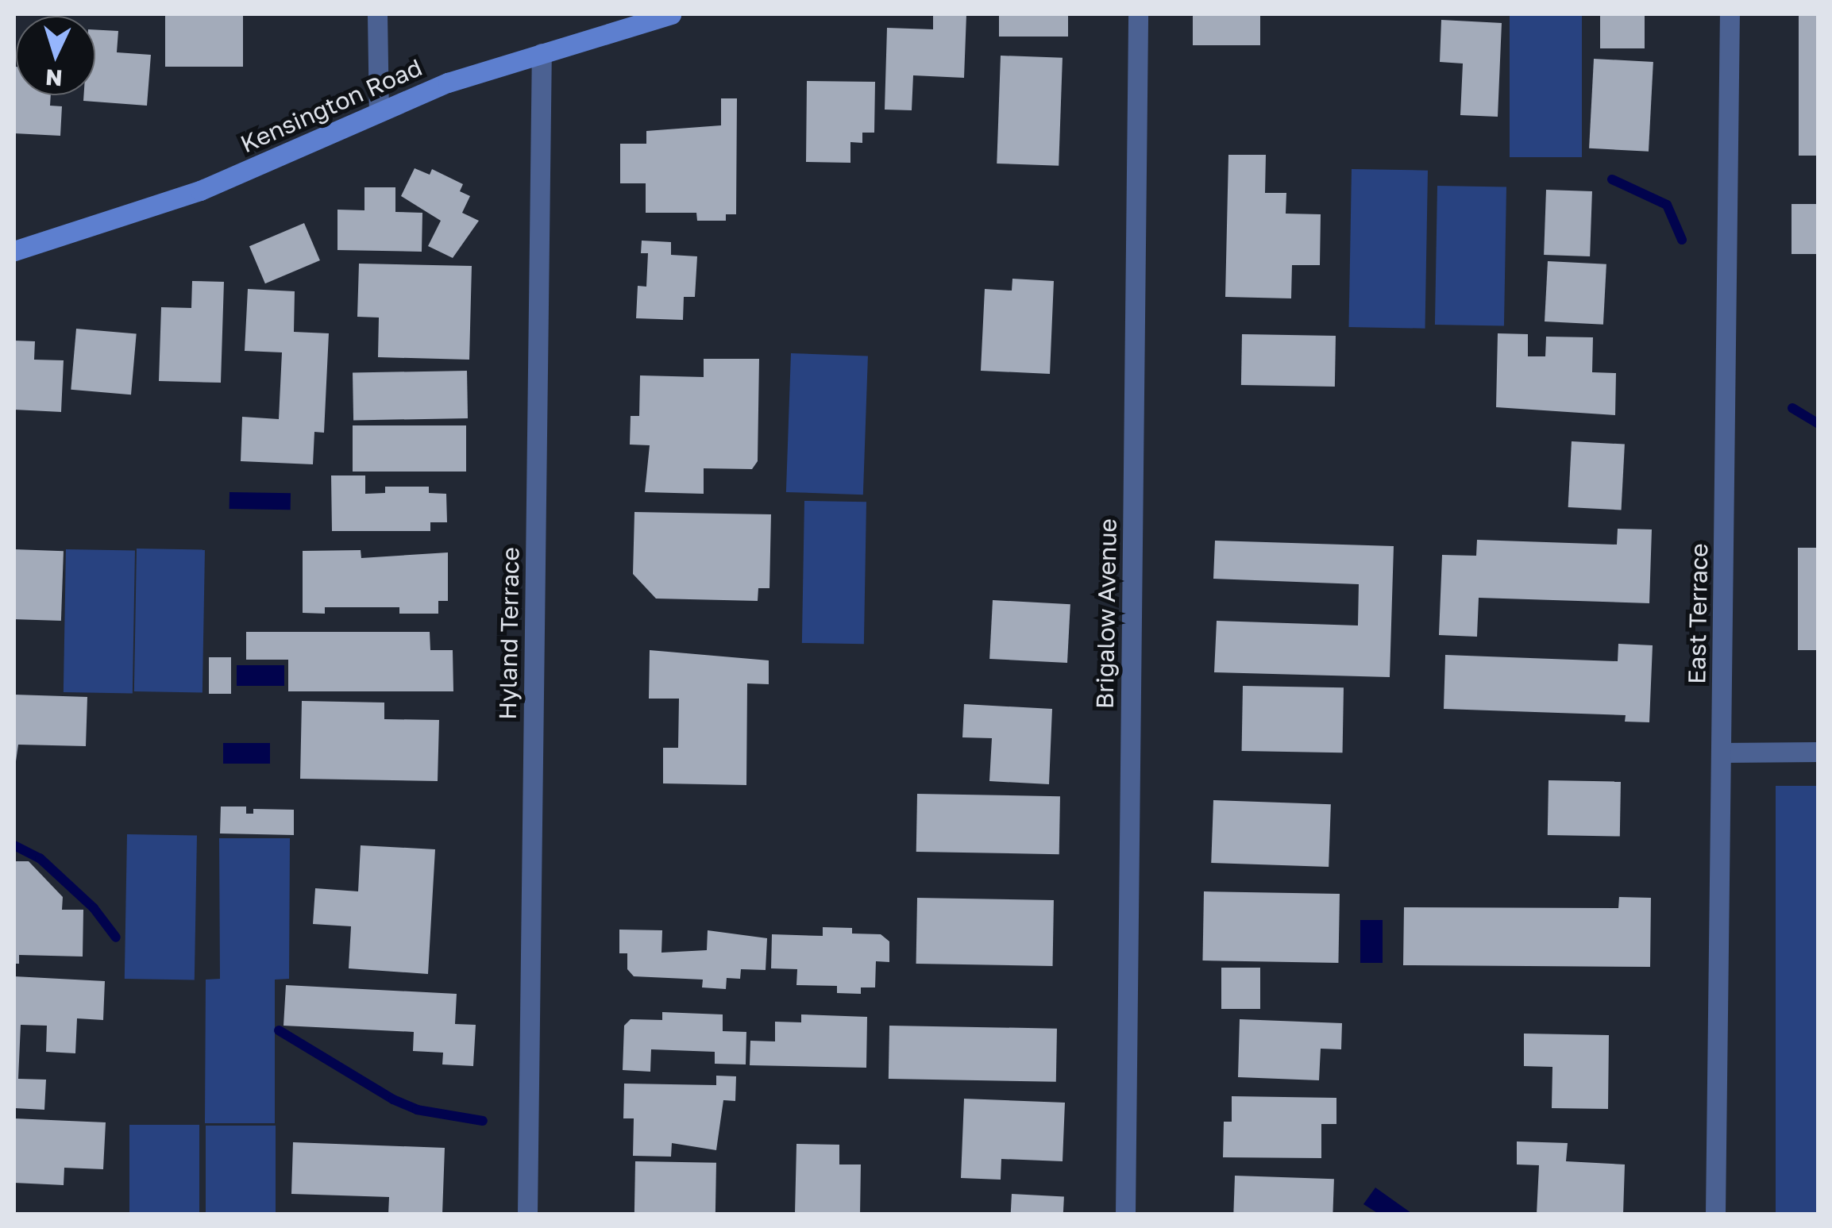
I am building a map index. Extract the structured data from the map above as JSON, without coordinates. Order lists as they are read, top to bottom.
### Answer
{
  "streets": {
    "main road": ["Kensington Road"],
    "street": ["Brigalow Avenue", "East Terrace", "Hyland Terrace"]
  },
  "crossings": [
    ["Kensington Road", "Hyland Terrace"]
  ],
  "north": "bottom"
}
